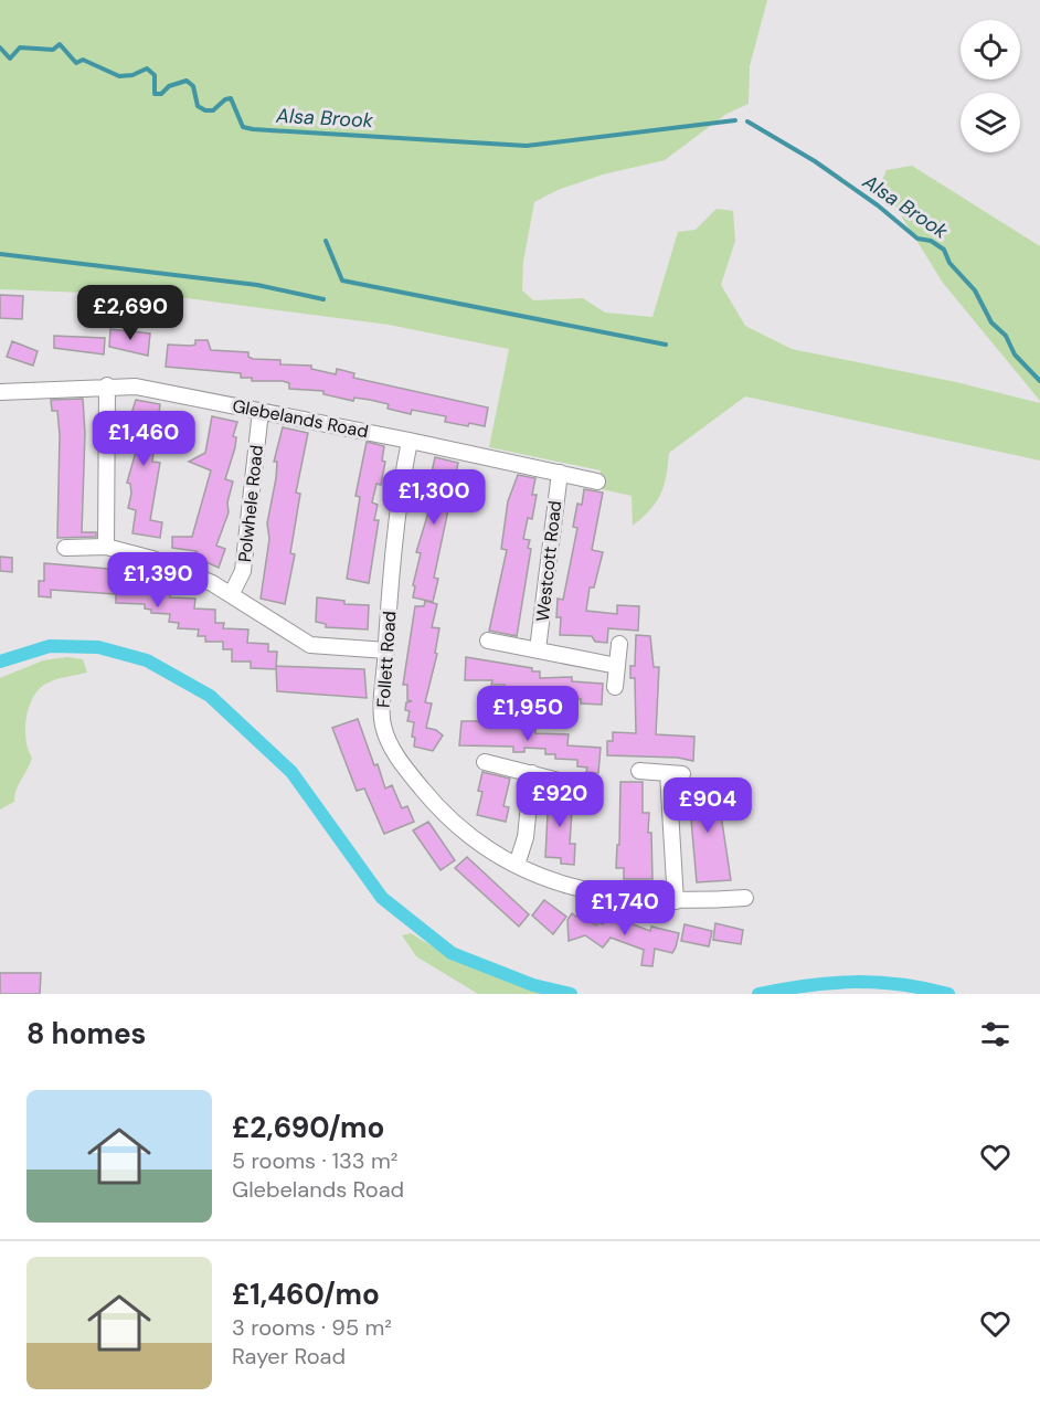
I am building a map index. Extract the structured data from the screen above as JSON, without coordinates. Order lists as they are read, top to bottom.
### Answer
{
  "streets": {
    "street": [
      "Glebelands Road",
      "Polwhele Road",
      "Westcott Road",
      "Follett Road"
    ]
  },
  "crossings": [
    ["Glebelands Road", "Polwhele Road"],
    ["Glebelands Road", "Westcott Road"],
    ["Glebelands Road", "Follett Road"]
  ],
  "water": ["Alsa Brook"],
  "page": {
    "price": [
      "£2,690",
      "£1,460",
      "£1,300",
      "£1,390",
      "£1,950",
      "£920",
      "£904",
      "£1,740"
    ],
    "heading": "8 homes",
    "list": [
      {
        "name": "£2,690/mo",
        "note": "5 rooms · 133 m² · Glebelands Road"
      },
      {
        "name": "£1,460/mo",
        "note": "3 rooms · 95 m² · Rayer Road"
      }
    ]
  }
}
